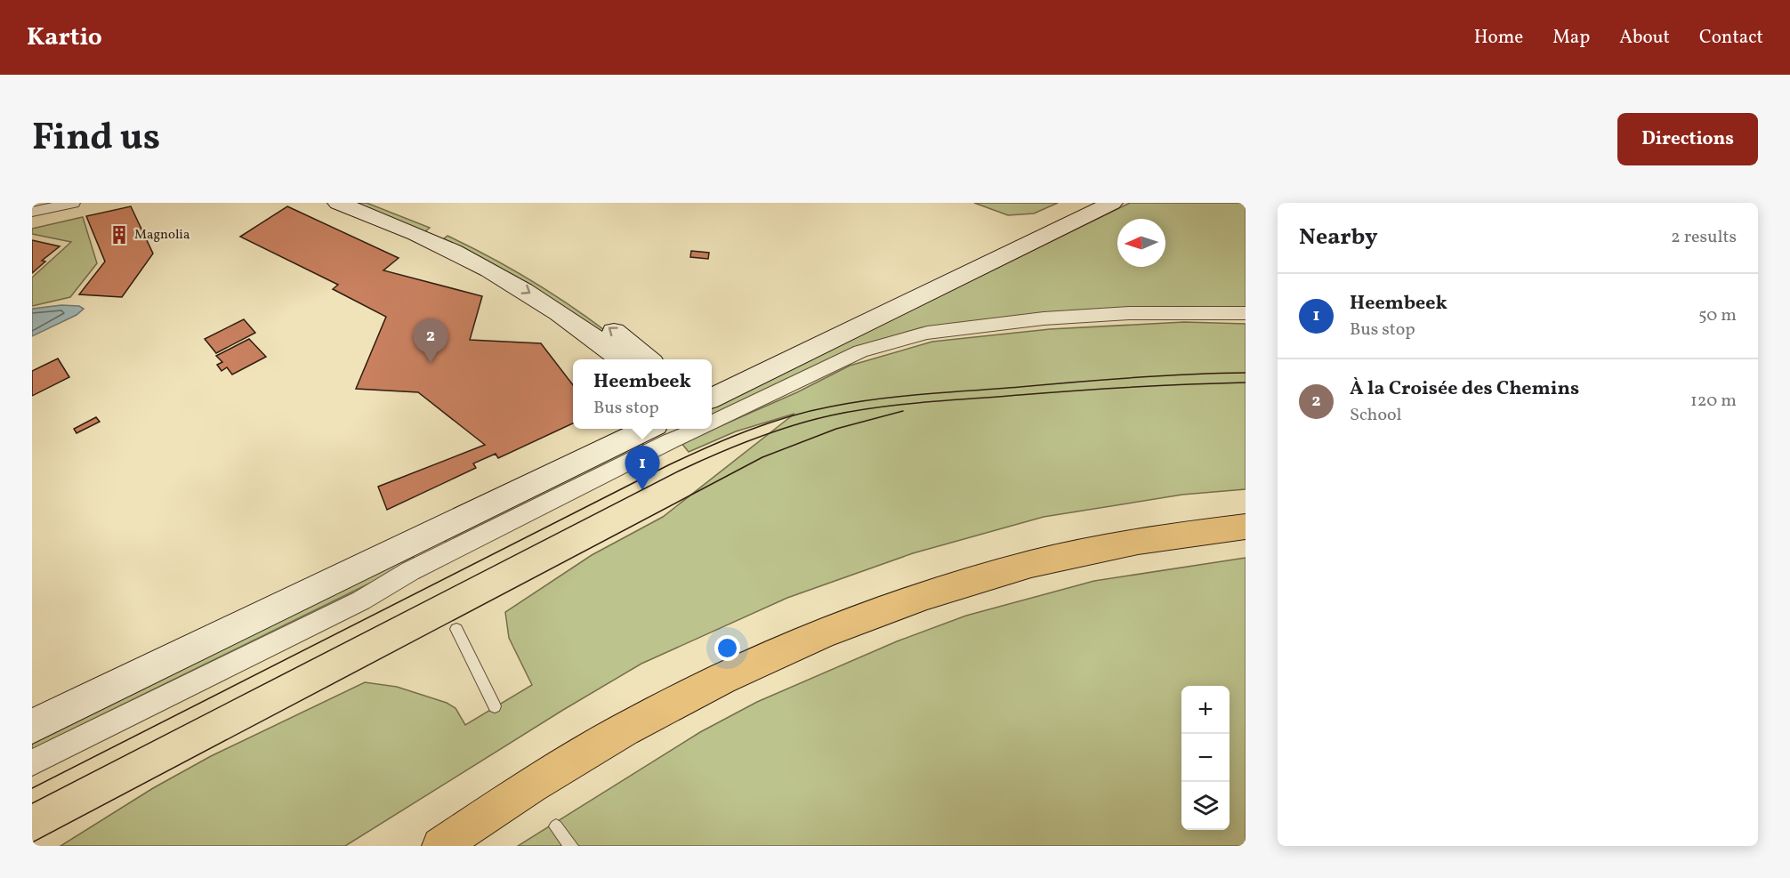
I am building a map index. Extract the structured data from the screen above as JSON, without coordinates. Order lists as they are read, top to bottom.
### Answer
{
  "places": {
    "building": ["Magnolia"]
  },
  "north": "left",
  "page": {
    "header": "Kartio",
    "nav": [
      "Home",
      "Map",
      "About",
      "Contact"
    ],
    "title": "Find us",
    "buttons": "Directions",
    "heading": ["Nearby", "2 results"],
    "list": [
      {
        "mark": "1",
        "name": "Heembeek",
        "note": "Bus stop",
        "value": "50 m"
      },
      {
        "mark": "2",
        "name": "À la Croisée des Chemins",
        "note": "School",
        "value": "120 m"
      }
    ],
    "pins": ["2", "1"],
    "popup": ["Heembeek", "Bus stop"],
    "map_buttons": ["+", "−"]
  }
}
